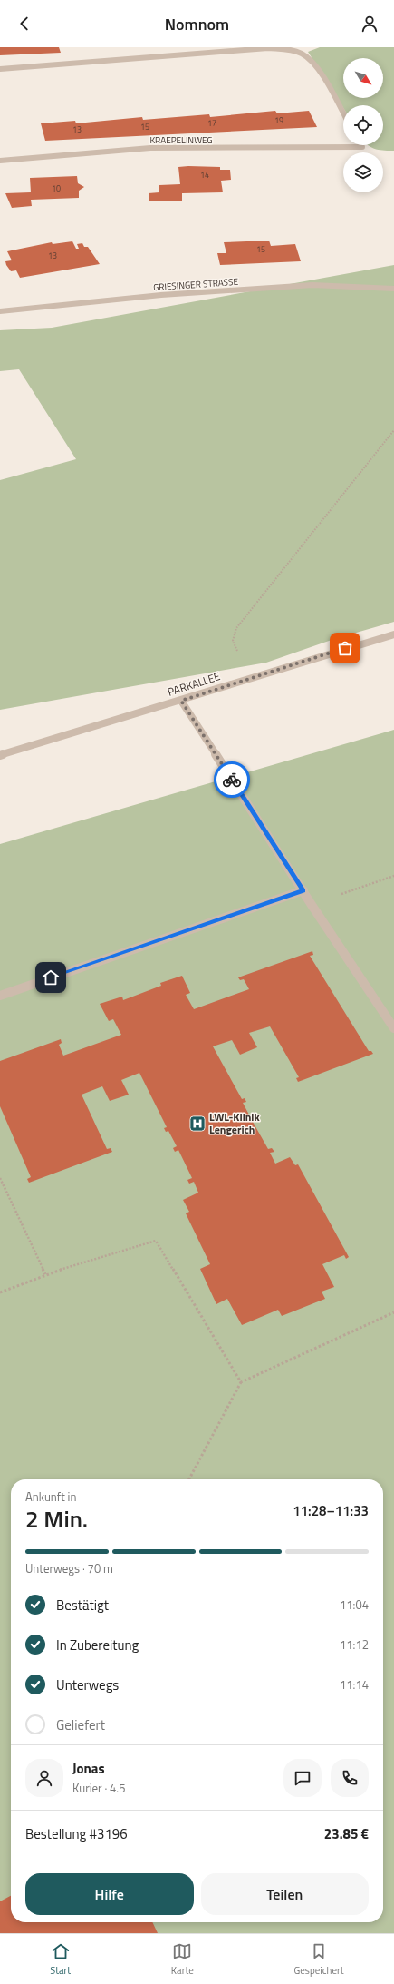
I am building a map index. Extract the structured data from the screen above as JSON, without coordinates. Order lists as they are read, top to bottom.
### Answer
{
  "streets": {
    "street": ["KRAEPELINWEG", "GRIESINGER STRASSE", "PARKALLEE"]
  },
  "places": {
    "hospital": ["LWL-Klinik Lengerich"]
  },
  "house_numbers": [
    "19",
    "17",
    "15",
    "13",
    "14",
    "10",
    "15",
    "13"
  ],
  "north": "bottom right",
  "page": {
    "header": "Nomnom",
    "heading": ["2 Min.", "Ankunft in", "11:28–11:33"],
    "panel": [
      "Jonas",
      "Kurier · 4.5",
      "Bestellung #3196",
      "23.85 €"
    ],
    "bar": "Unterwegs · 70 m",
    "list": [
      ["Bestätigt", "11:04"],
      ["In Zubereitung", "11:12"],
      ["Unterwegs", "11:14"],
      "Geliefert"
    ],
    "buttons": ["Hilfe", "Teilen"],
    "tabs": ["Start", "Karte", "Gespeichert"]
  }
}
